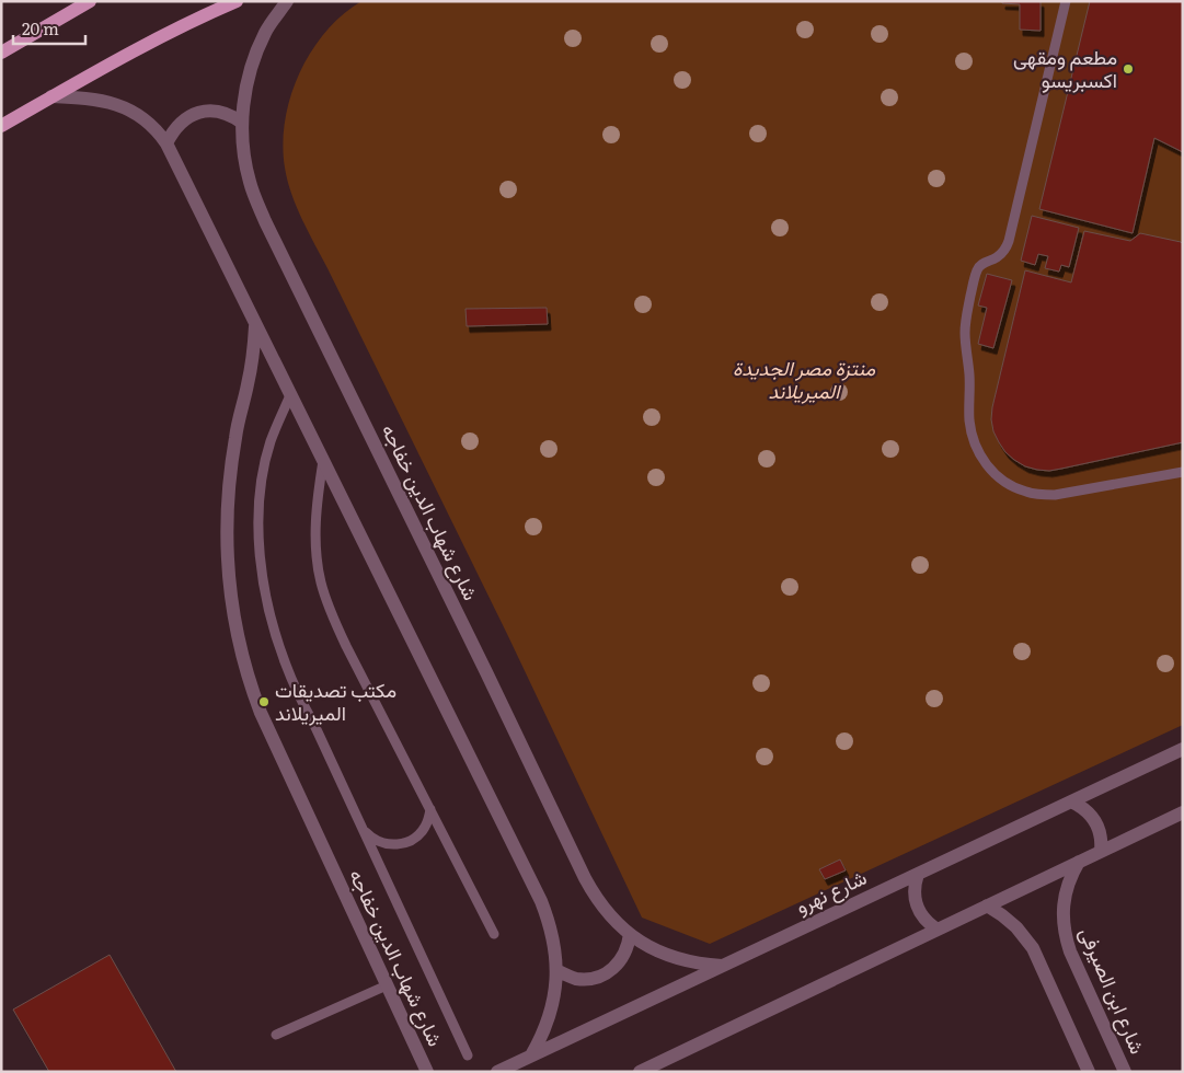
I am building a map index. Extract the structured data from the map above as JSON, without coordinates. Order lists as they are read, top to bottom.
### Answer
{
  "streets": {
    "street": ["شارع شهاب الدين خفاجه", "شارع نهرو", "شارع ابن الصيرفى"]
  },
  "crossings": [
    ["شارع شهاب الدين خفاجه", "شارع نهرو"]
  ],
  "parks": ["منتزة مصر الجديدة الميريلاند"],
  "places": ["مطعم ومقهى اكسبريسو", "مكتب تصديقات الميريلاند"],
  "scale_bar": "20 m"
}
